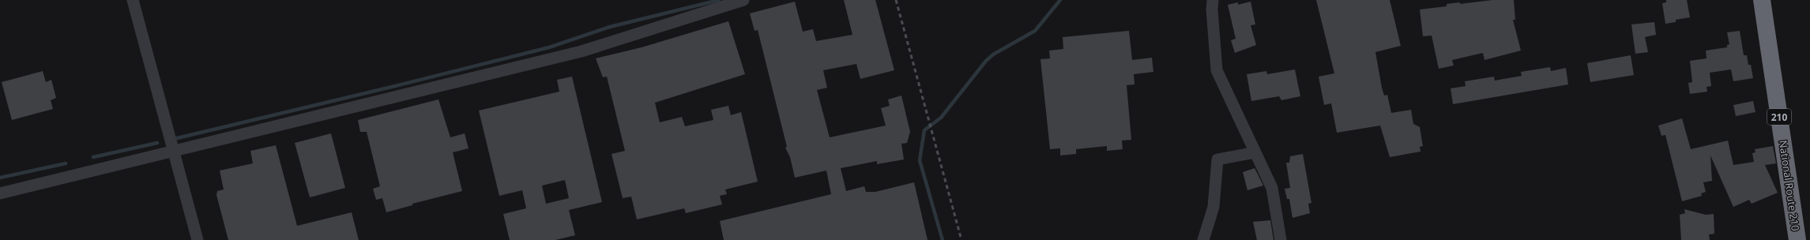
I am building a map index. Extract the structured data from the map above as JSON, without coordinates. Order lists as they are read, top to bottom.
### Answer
{
  "streets": {
    "highway": ["210", "National Route 210"]
  }
}
